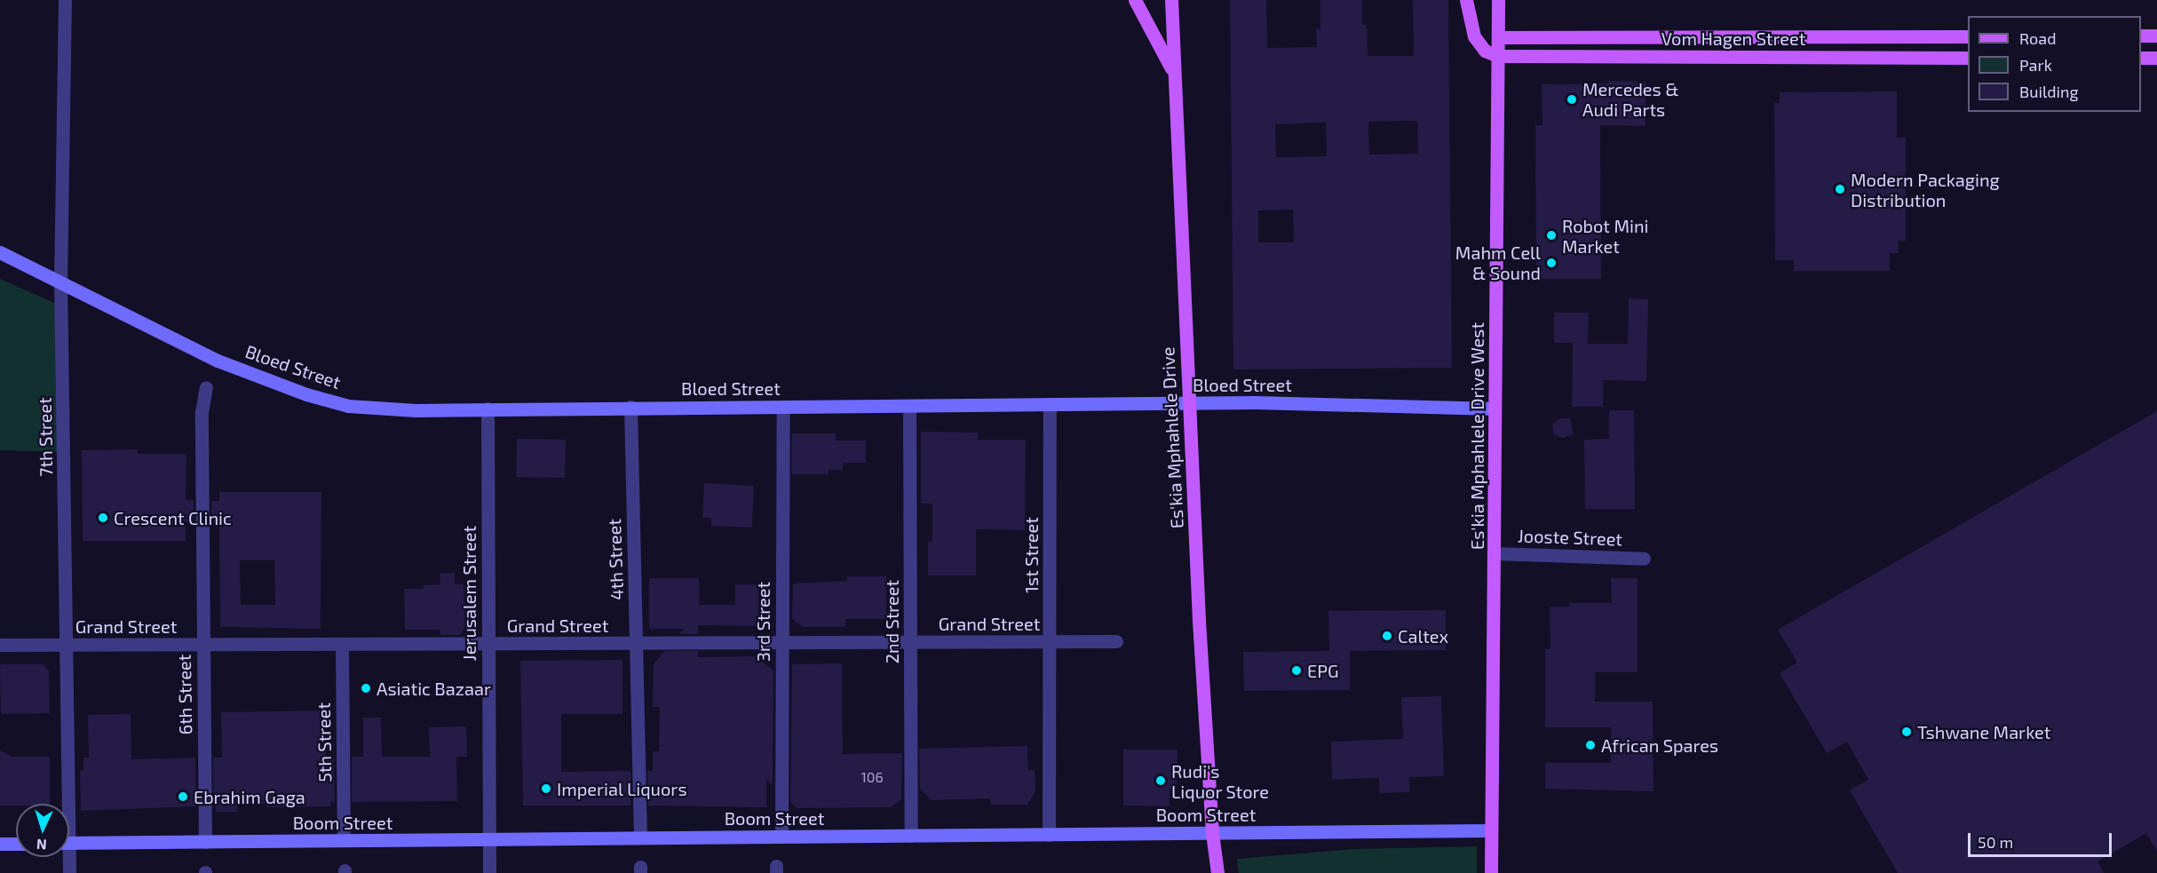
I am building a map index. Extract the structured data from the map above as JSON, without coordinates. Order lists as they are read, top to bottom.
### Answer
{
  "streets": {
    "main road": [
      "Vom Hagen Street",
      "Bloed Street",
      "Es'kia Mphahlele Drive West",
      "Es'kia Mphahlele Drive",
      "Boom Street"
    ],
    "street": [
      "7th Street",
      "Jooste Street",
      "1st Street",
      "4th Street",
      "Jerusalem Street",
      "3rd Street",
      "2nd Street",
      "Grand Street",
      "6th Street",
      "5th Street"
    ]
  },
  "crossings": [
    ["Vom Hagen Street", "Es'kia Mphahlele Drive West"],
    ["Bloed Street", "Es'kia Mphahlele Drive West"],
    ["Bloed Street", "7th Street"],
    ["Bloed Street", "Es'kia Mphahlele Drive"],
    ["Bloed Street", "1st Street"],
    ["Bloed Street", "4th Street"],
    ["Bloed Street", "Jerusalem Street"],
    ["Bloed Street", "3rd Street"],
    ["Bloed Street", "2nd Street"],
    ["Es'kia Mphahlele Drive West", "Jooste Street"],
    ["Es'kia Mphahlele Drive West", "Boom Street"],
    ["7th Street", "Grand Street"],
    ["Es'kia Mphahlele Drive", "Boom Street"],
    ["1st Street", "Grand Street"],
    ["1st Street", "Boom Street"],
    ["4th Street", "Grand Street"],
    ["4th Street", "Boom Street"],
    ["Jerusalem Street", "Grand Street"],
    ["Jerusalem Street", "Boom Street"],
    ["3rd Street", "Grand Street"],
    ["3rd Street", "Boom Street"],
    ["2nd Street", "Grand Street"],
    ["2nd Street", "Boom Street"],
    ["Grand Street", "6th Street"],
    ["Grand Street", "5th Street"],
    ["6th Street", "Boom Street"],
    ["5th Street", "Boom Street"]
  ],
  "places": [
    "Mercedes & Audi Parts",
    "Modern Packaging Distribution",
    "Robot Mini Market",
    "Mahm Cell & Sound",
    "Crescent Clinic",
    "Caltex",
    "EPG",
    "Asiatic Bazaar",
    "Tshwane Market",
    "African Spares",
    "Rudi's Liquor Store",
    "Imperial Liquors",
    "Ebrahim Gaga"
  ],
  "house_numbers": ["106"],
  "legend": ["Road", "Park", "Building"],
  "scale_bar": "50 m",
  "north": "bottom"
}
